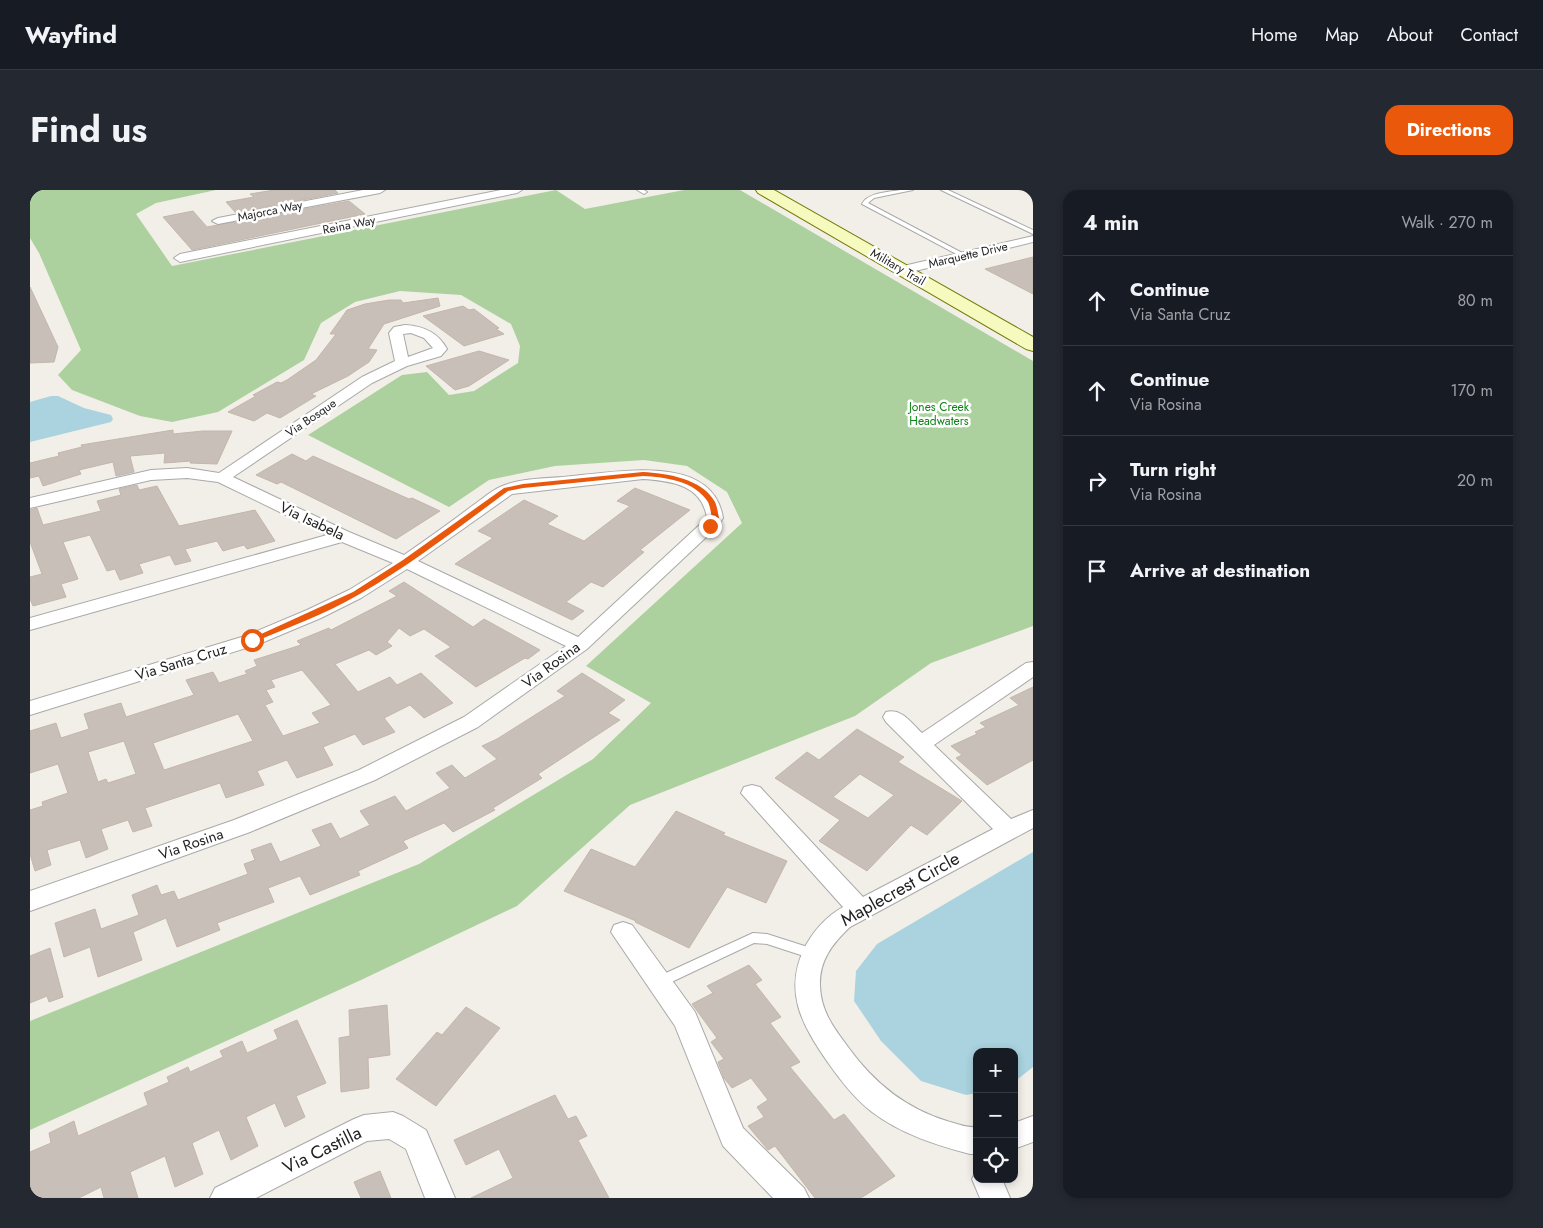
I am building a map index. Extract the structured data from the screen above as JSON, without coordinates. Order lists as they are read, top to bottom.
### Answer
{
  "streets": {
    "main road": ["Military Trail"],
    "street": [
      "Majorca Way",
      "Reina Way",
      "Marquette Drive",
      "Via Bosque",
      "Via Isabela",
      "Via Santa Cruz",
      "Via Rosina",
      "Maplecrest Circle",
      "Via Castilla"
    ]
  },
  "crossings": [
    ["Marquette Drive", "Military Trail"],
    ["Via Bosque", "Via Isabela"],
    ["Via Isabela", "Via Santa Cruz"],
    ["Via Isabela", "Via Rosina"],
    ["Via Santa Cruz", "Via Rosina"]
  ],
  "parks": ["Jones Creek Headwaters"],
  "page": {
    "header": "Wayfind",
    "nav": [
      "Home",
      "Map",
      "About",
      "Contact"
    ],
    "title": "Find us",
    "buttons": "Directions",
    "heading": ["4 min", "Walk · 270 m"],
    "list": [
      ["Continue", "Via Santa Cruz", "80 m"],
      ["Continue", "Via Rosina", "170 m"],
      ["Turn right", "Via Rosina", "20 m"],
      "Arrive at destination"
    ],
    "map_buttons": ["+", "−"]
  }
}
